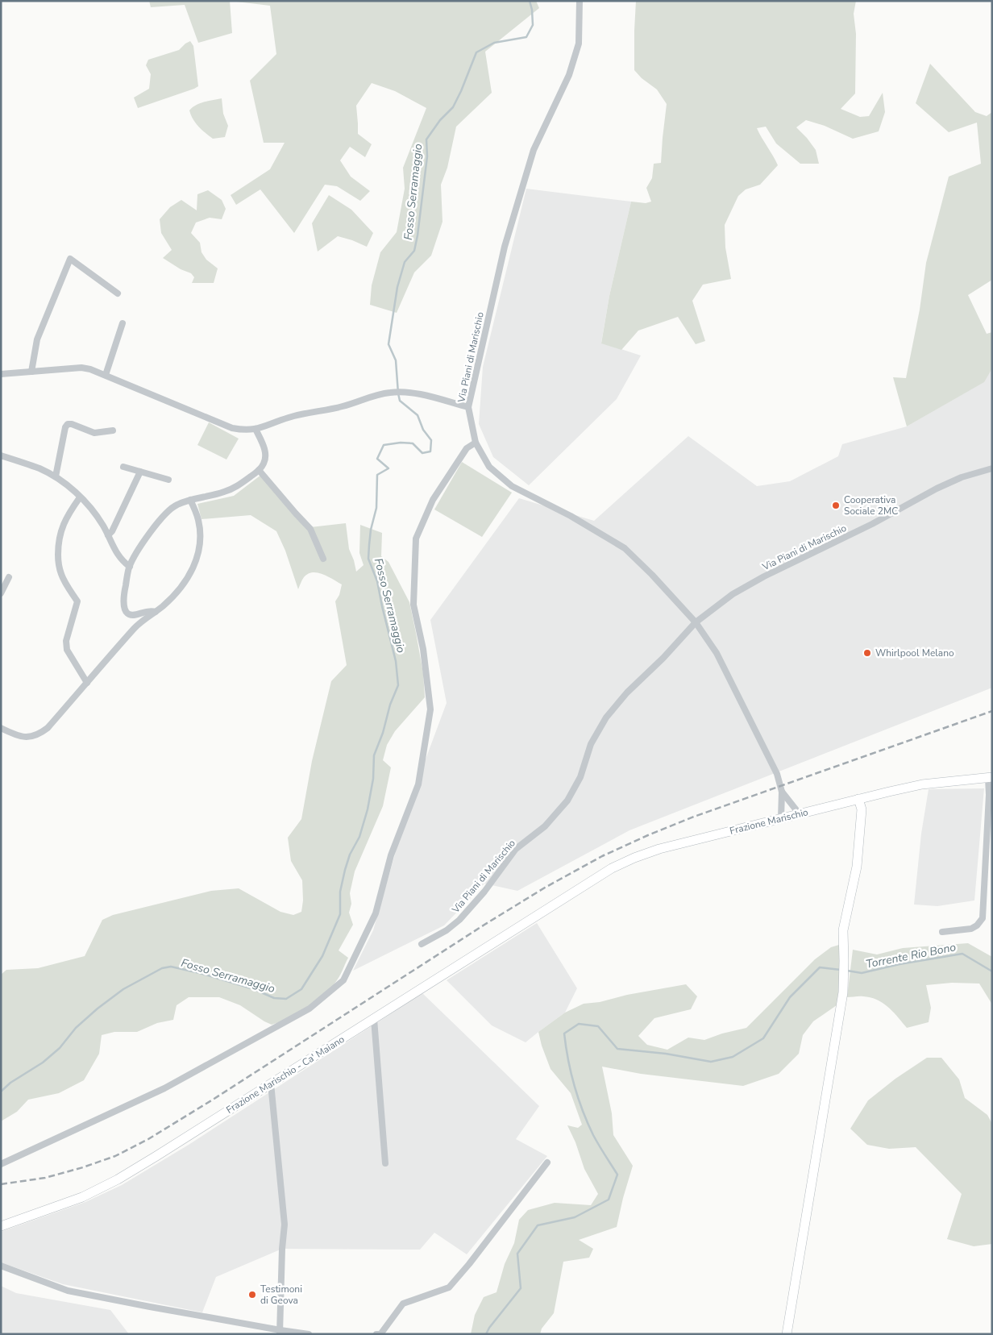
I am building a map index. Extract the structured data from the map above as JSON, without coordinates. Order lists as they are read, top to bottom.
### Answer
{
  "streets": {
    "main road": ["Frazione Marischio", "Frazione Marischio - Ca' Maiano"],
    "street": ["Via Piani di Marischio"]
  },
  "crossings": [
    ["Frazione Marischio", "Frazione Marischio - Ca' Maiano"]
  ],
  "water": ["Fosso Serramaggio", "Torrente Rio Bono"],
  "places": ["Cooperativa Sociale 2MC", "Whirlpool Melano", "Testimoni di Geova"]
}
